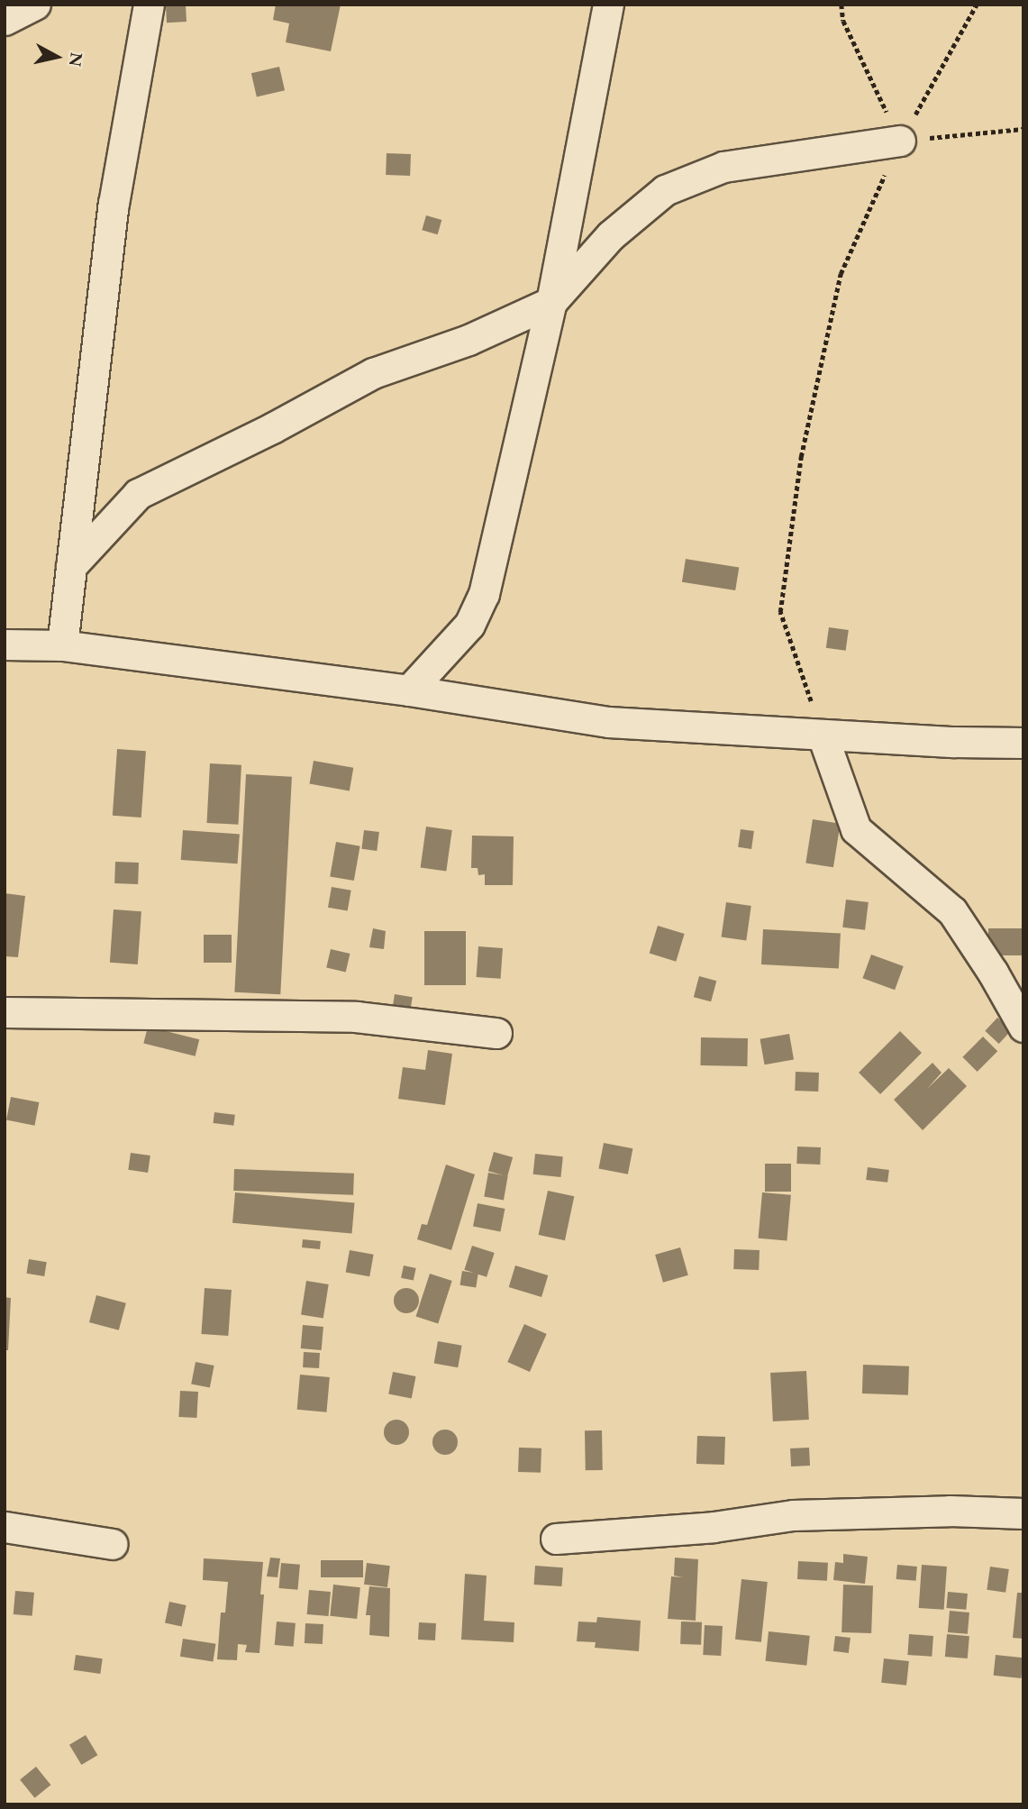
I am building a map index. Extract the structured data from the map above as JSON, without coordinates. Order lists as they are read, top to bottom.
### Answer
{
  "north": "right"
}
